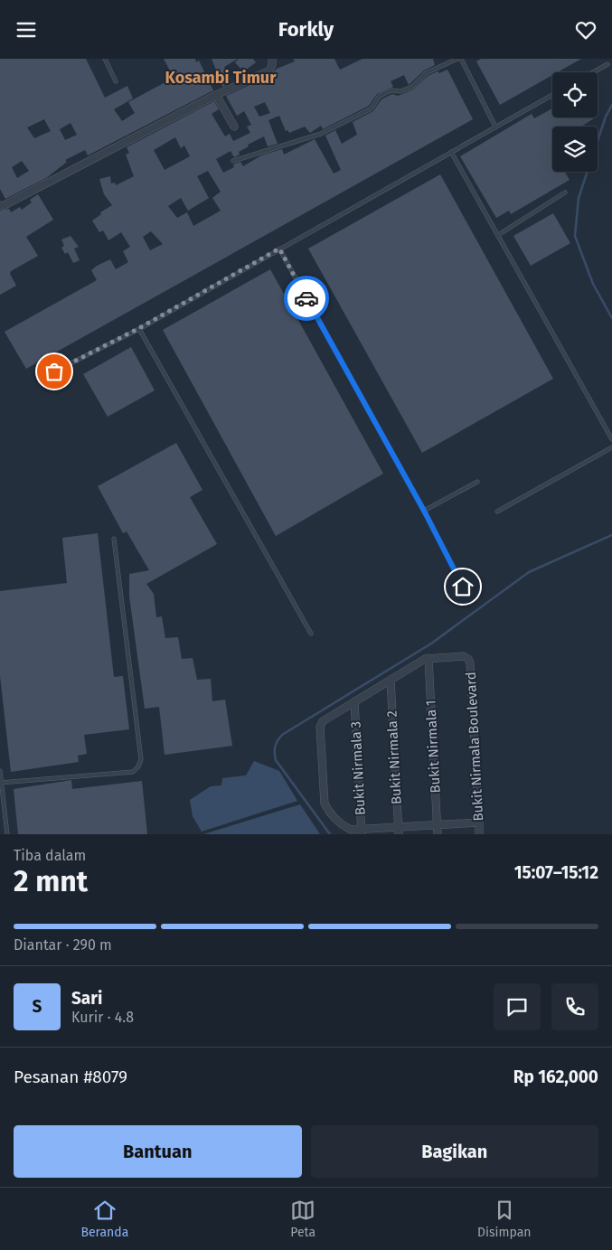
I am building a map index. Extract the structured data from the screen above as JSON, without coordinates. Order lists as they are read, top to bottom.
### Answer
{
  "streets": {
    "street": [
      "Bukit Nirmala 1",
      "Bukit Nirmala Boulevard",
      "Bukit Nirmala 2",
      "Bukit Nirmala 3"
    ]
  },
  "crossings": [
    ["Bukit Nirmala 1", "Bukit Nirmala Boulevard"]
  ],
  "districts": ["Kosambi Timur"],
  "page": {
    "header": "Forkly",
    "heading": ["2 mnt", "Tiba dalam", "15:07–15:12"],
    "panel": [
      "Sari",
      "Kurir · 4.8",
      "Pesanan #8079",
      "Rp 162,000"
    ],
    "bar": "Diantar · 290 m",
    "round": "S",
    "buttons": ["Bantuan", "Bagikan"],
    "tabs": ["Beranda", "Peta", "Disimpan"]
  }
}
